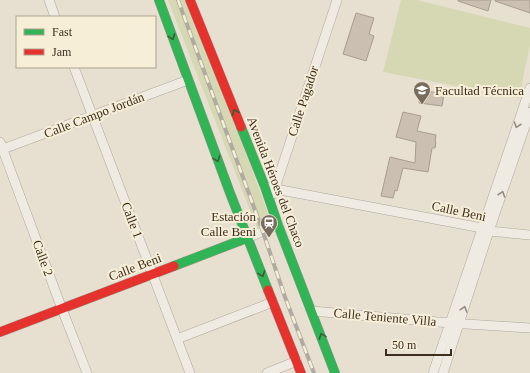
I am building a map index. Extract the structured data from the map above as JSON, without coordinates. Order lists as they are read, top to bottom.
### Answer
{
  "streets": {
    "main road": ["Avenida Héroes del Chaco", "Calle Beni"],
    "street": [
      "Calle Pagador",
      "Calle Campo Jordán",
      "Calle 1",
      "Calle 2",
      "Calle Teniente Villa"
    ]
  },
  "crossings": [
    ["Calle Pagador", "Avenida Héroes del Chaco"],
    ["Calle Pagador", "Calle Beni"],
    ["Calle Campo Jordán", "Calle 1"],
    ["Calle Campo Jordán", "Calle 2"],
    ["Avenida Héroes del Chaco", "Calle Beni"],
    ["Avenida Héroes del Chaco", "Calle Teniente Villa"],
    ["Calle Beni", "Calle 1"],
    ["Calle Beni", "Calle 2"]
  ],
  "places": {
    "school or university": ["Facultad Técnica"],
    "station": ["Estación Calle Beni"]
  },
  "legend": ["Fast", "Jam"],
  "scale_bar": "50 m"
}
